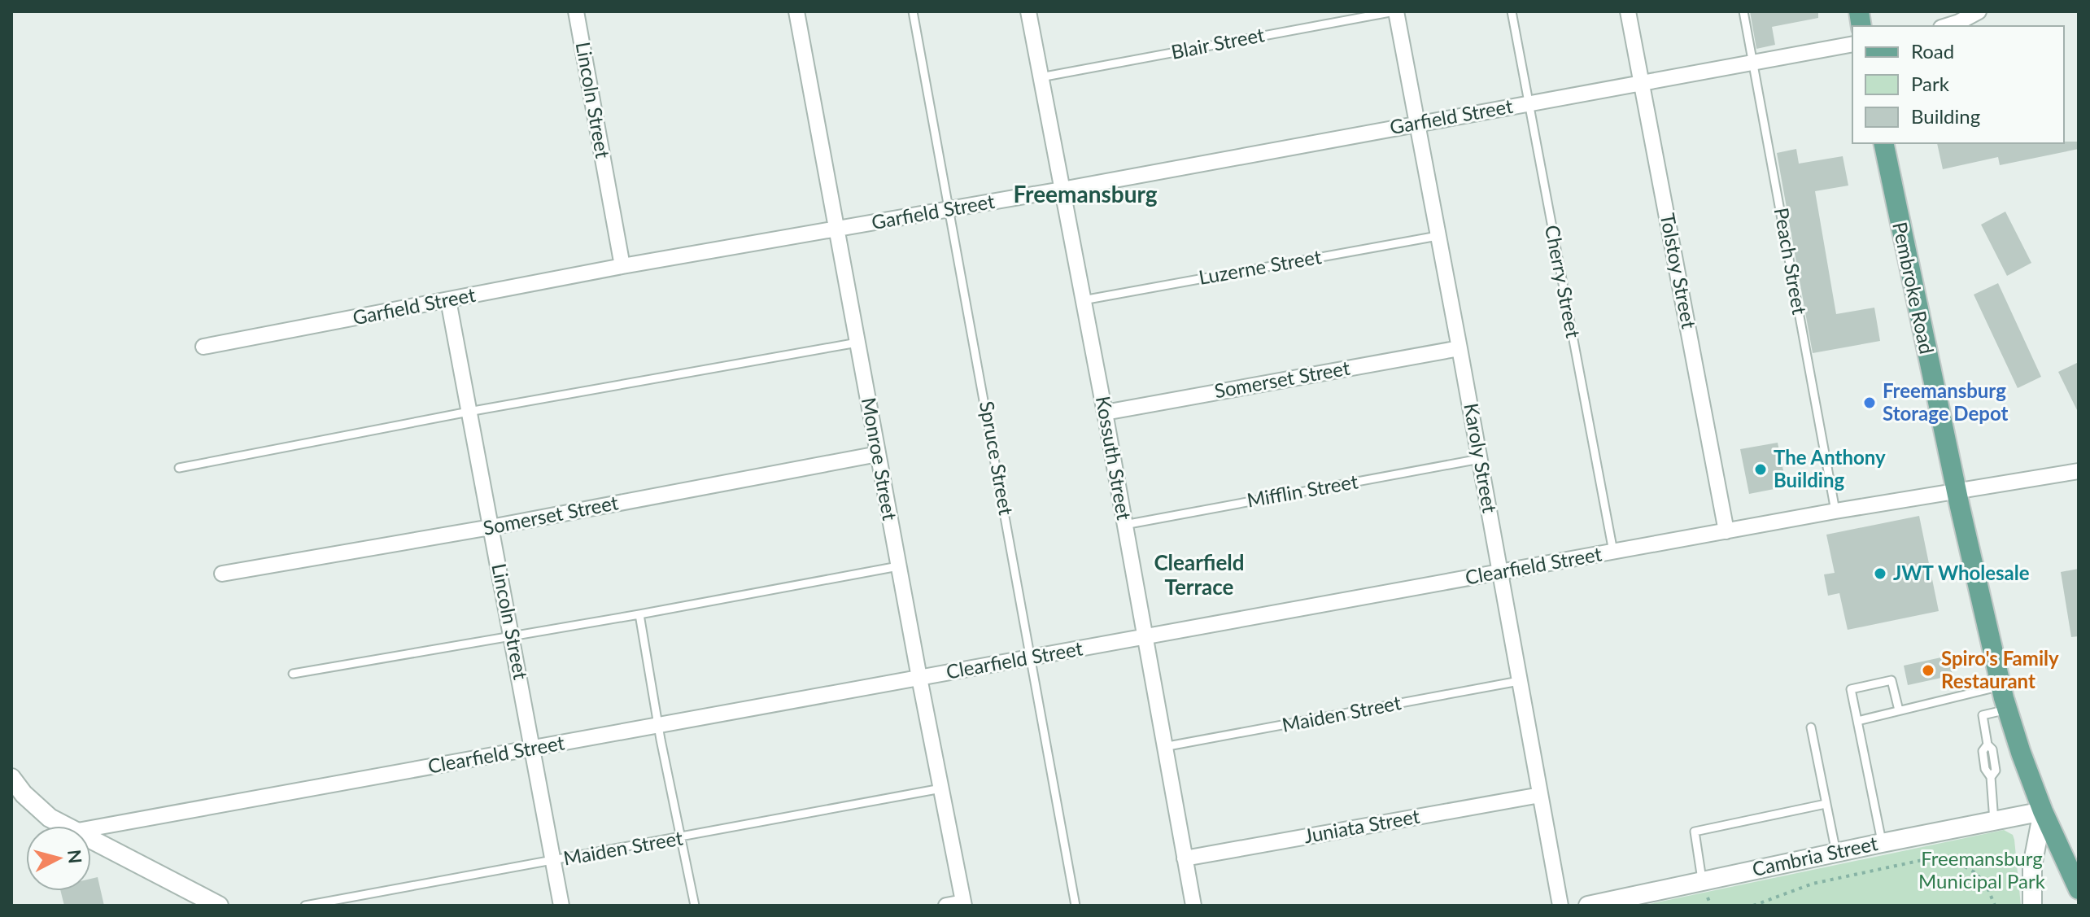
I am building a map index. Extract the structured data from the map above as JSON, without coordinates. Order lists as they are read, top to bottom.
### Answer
{
  "streets": {
    "main road": ["Pembroke Road"],
    "street": [
      "Lincoln Street",
      "Garfield Street",
      "Tolstoy Street",
      "Somerset Street",
      "Kossuth Street",
      "Karoly Street",
      "Monroe Street",
      "Clearfield Street",
      "Juniata Street",
      "Cambria Street"
    ],
    "lane": [
      "Blair Street",
      "Peach Street",
      "Luzerne Street",
      "Cherry Street",
      "Spruce Street",
      "Mifflin Street",
      "Maiden Street"
    ]
  },
  "crossings": [
    ["Blair Street", "Kossuth Street"],
    ["Blair Street", "Karoly Street"],
    ["Lincoln Street", "Garfield Street"],
    ["Lincoln Street", "Somerset Street"],
    ["Lincoln Street", "Clearfield Street"],
    ["Lincoln Street", "Maiden Street"],
    ["Garfield Street", "Peach Street"],
    ["Garfield Street", "Tolstoy Street"],
    ["Garfield Street", "Cherry Street"],
    ["Garfield Street", "Spruce Street"],
    ["Garfield Street", "Kossuth Street"],
    ["Garfield Street", "Karoly Street"],
    ["Garfield Street", "Monroe Street"],
    ["Peach Street", "Clearfield Street"],
    ["Luzerne Street", "Kossuth Street"],
    ["Luzerne Street", "Karoly Street"],
    ["Tolstoy Street", "Clearfield Street"],
    ["Cherry Street", "Clearfield Street"],
    ["Pembroke Road", "Clearfield Street"],
    ["Pembroke Road", "Cambria Street"],
    ["Somerset Street", "Kossuth Street"],
    ["Somerset Street", "Karoly Street"],
    ["Somerset Street", "Monroe Street"],
    ["Spruce Street", "Clearfield Street"],
    ["Kossuth Street", "Mifflin Street"],
    ["Kossuth Street", "Clearfield Street"],
    ["Kossuth Street", "Maiden Street"],
    ["Kossuth Street", "Juniata Street"],
    ["Karoly Street", "Mifflin Street"],
    ["Karoly Street", "Clearfield Street"],
    ["Karoly Street", "Maiden Street"],
    ["Karoly Street", "Juniata Street"],
    ["Monroe Street", "Clearfield Street"],
    ["Monroe Street", "Maiden Street"]
  ],
  "districts": ["Freemansburg", "Clearfield Terrace"],
  "parks": ["Freemansburg Municipal Park"],
  "places": [
    "Freemansburg Storage Depot",
    "The Anthony Building",
    "JWT Wholesale",
    "Spiro's Family Restaurant"
  ],
  "legend": ["Road", "Park", "Building"],
  "north": "right"
}
